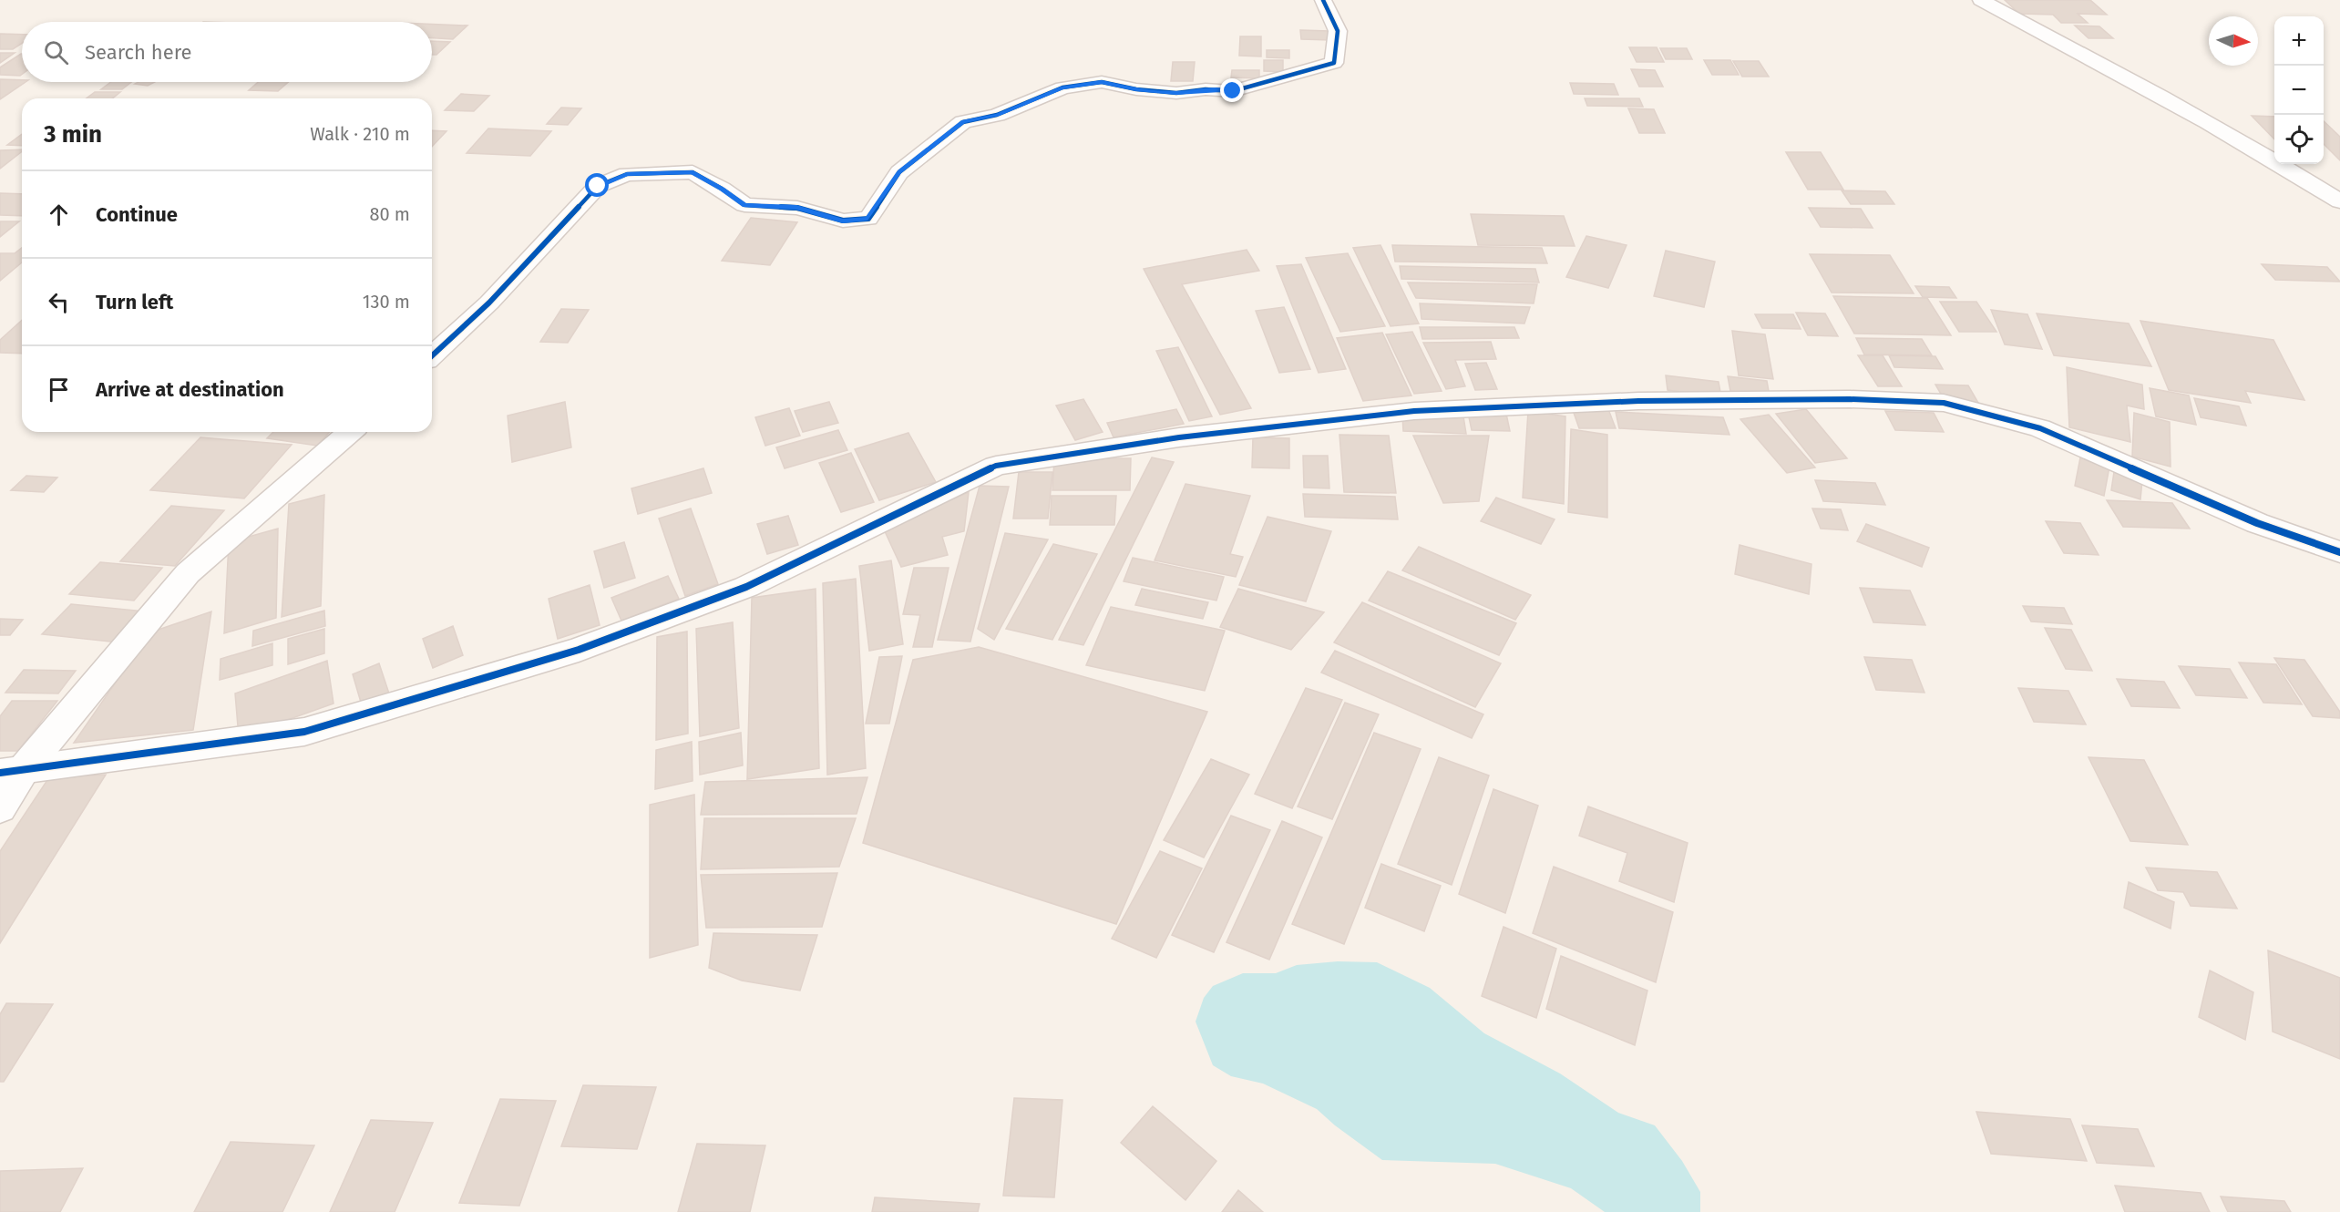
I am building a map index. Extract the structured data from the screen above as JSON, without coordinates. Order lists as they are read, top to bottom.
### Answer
{
  "north": "right",
  "page": {
    "map_buttons": ["+", "−"],
    "search": "Search here",
    "heading": ["3 min", "Walk · 210 m"],
    "list": [
      ["Continue", "80 m"],
      ["Turn left", "130 m"],
      "Arrive at destination"
    ]
  }
}
